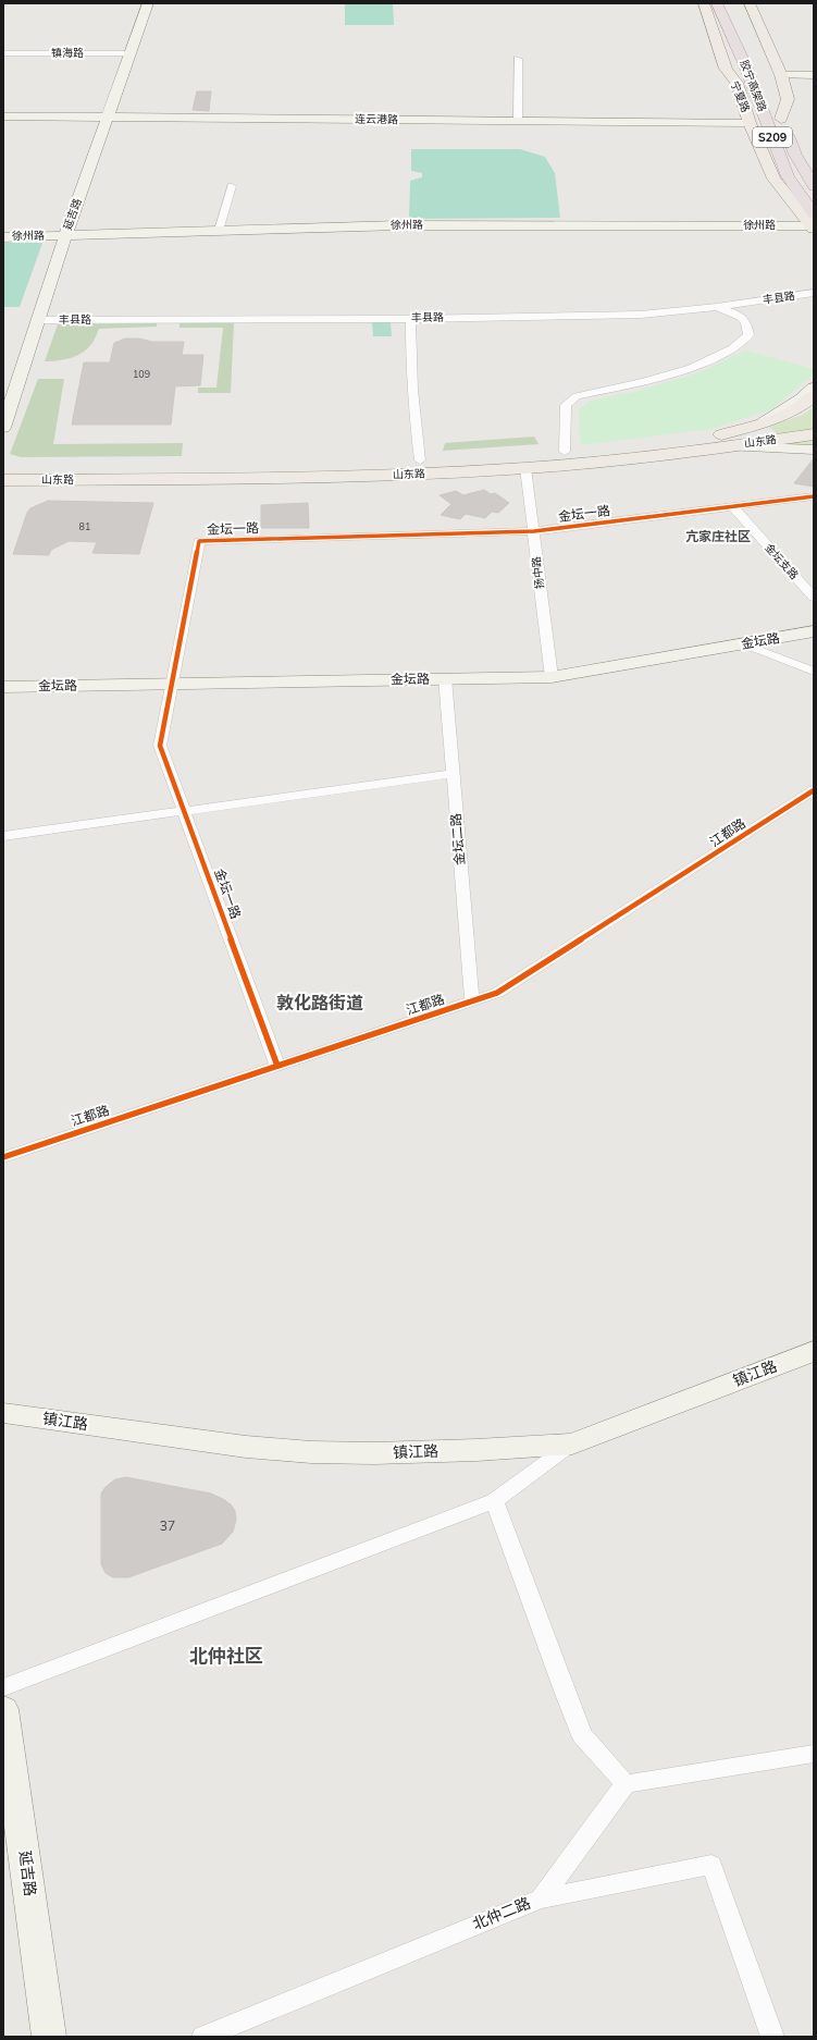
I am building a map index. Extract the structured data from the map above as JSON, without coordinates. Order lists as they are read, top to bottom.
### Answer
{
  "streets": {
    "highway": ["胶宁高架路", "S209"],
    "main road": [
      "宁夏路",
      "连云港路",
      "延吉路",
      "徐州路",
      "山东路",
      "金坛路",
      "镇江路"
    ],
    "street": [
      "镇海路",
      "丰县路",
      "金坛一路",
      "金坛支路",
      "扬中路",
      "江都路",
      "金坛二路",
      "北仲二路"
    ]
  },
  "crossings": [
    ["镇海路", "延吉路"],
    ["胶宁高架路", "宁夏路"],
    ["胶宁高架路", "徐州路"],
    ["宁夏路", "连云港路"],
    ["宁夏路", "徐州路"],
    ["连云港路", "延吉路"],
    ["延吉路", "徐州路"],
    ["延吉路", "丰县路"],
    ["山东路", "扬中路"],
    ["金坛一路", "金坛支路"],
    ["金坛一路", "扬中路"],
    ["金坛一路", "金坛路"],
    ["金坛一路", "江都路"],
    ["扬中路", "金坛路"],
    ["金坛路", "金坛二路"],
    ["江都路", "金坛二路"]
  ],
  "districts": ["亢家庄社区", "敦化路街道", "北仲社区"],
  "house_numbers": ["109", "81", "37"]
}
